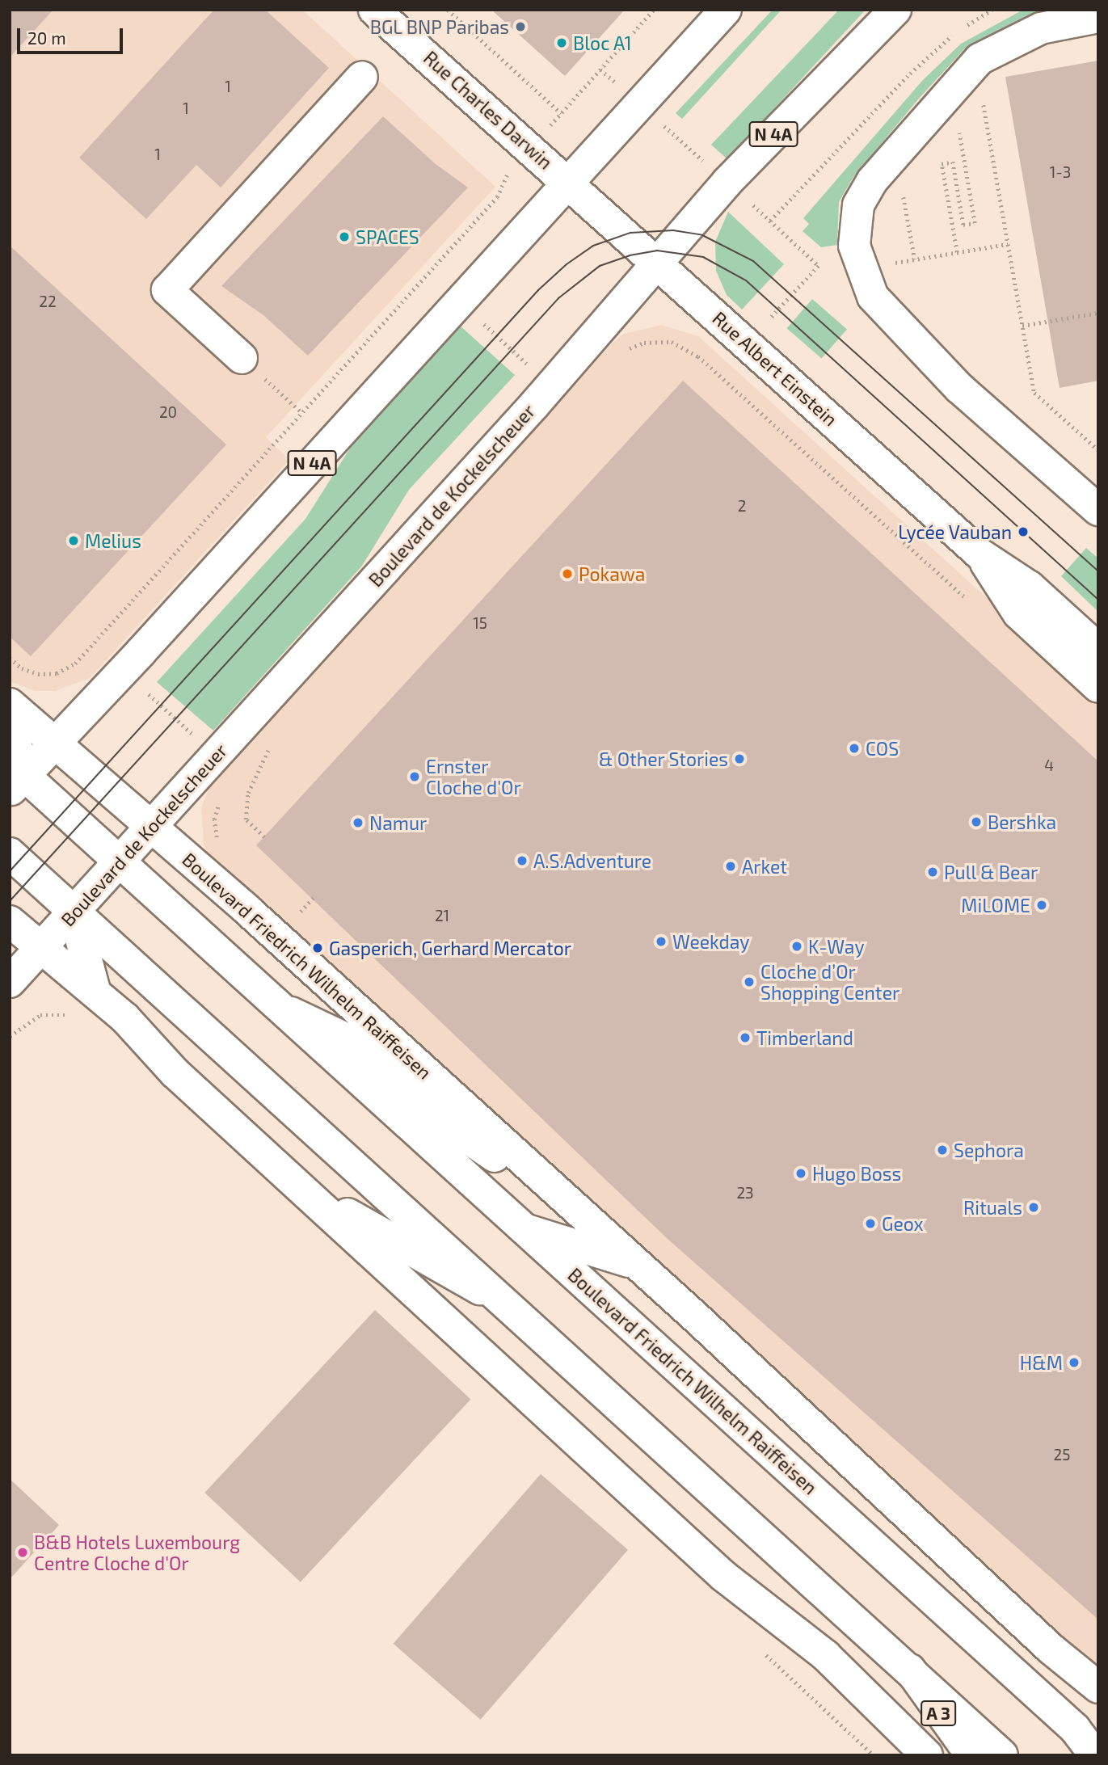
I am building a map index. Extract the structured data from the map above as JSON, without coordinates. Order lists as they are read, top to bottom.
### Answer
{
  "streets": {
    "main road": [
      "Rue Charles Darwin",
      "N 4A",
      "Rue Albert Einstein",
      "Boulevard de Kockelscheuer",
      "Boulevard Friedrich Wilhelm Raiffeisen",
      "A 3"
    ]
  },
  "crossings": [
    ["Rue Charles Darwin", "N 4A"],
    ["Rue Charles Darwin", "Rue Albert Einstein"],
    ["N 4A", "Rue Albert Einstein"],
    ["N 4A", "Boulevard Friedrich Wilhelm Raiffeisen"],
    ["Rue Albert Einstein", "Boulevard de Kockelscheuer"],
    ["Boulevard de Kockelscheuer", "Boulevard Friedrich Wilhelm Raiffeisen"]
  ],
  "places": [
    "BGL BNP Paribas",
    "Bloc A1",
    "SPACES",
    "Lycée Vauban",
    "Melius",
    "Pokawa",
    "COS",
    "& Other Stories",
    "Ernster Cloche d'Or",
    "Bershka",
    "Namur",
    "A.S.Adventure",
    "Arket",
    "Pull & Bear",
    "MiLOME",
    "Weekday",
    "K-Way",
    "Gasperich, Gerhard Mercator",
    "Cloche d’Or Shopping Center",
    "Timberland",
    "Sephora",
    "Hugo Boss",
    "Rituals",
    "Geox",
    "H&M",
    "B&B Hotels Luxembourg Centre Cloche d'Or"
  ],
  "house_numbers": [
    "1",
    "1",
    "1",
    "1-3",
    "22",
    "20",
    "2",
    "15",
    "4",
    "21",
    "23",
    "25"
  ],
  "scale_bar": "20 m"
}
